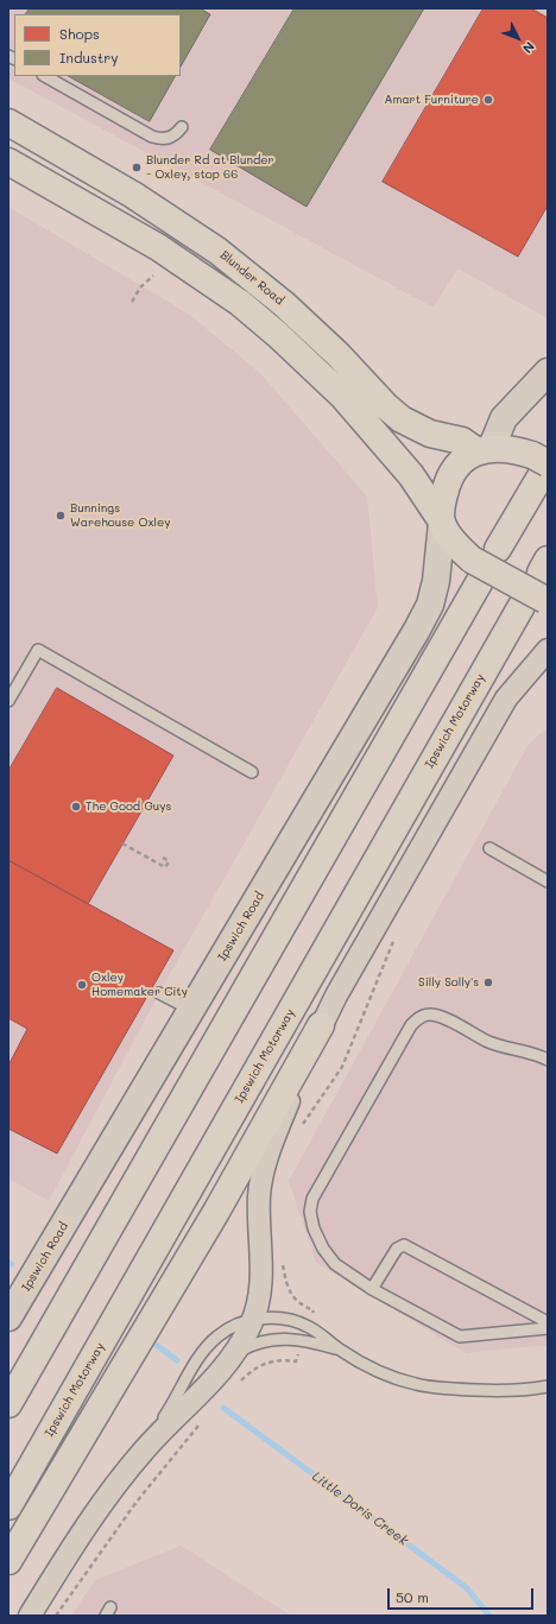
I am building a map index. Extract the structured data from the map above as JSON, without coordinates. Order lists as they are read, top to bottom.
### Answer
{
  "streets": {
    "main road": ["Blunder Road", "Ipswich Motorway", "Ipswich Road"]
  },
  "water": ["Little Doris Creek"],
  "places": [
    "Amart Furniture",
    "Blunder Rd at Blunder - Oxley, stop 66",
    "Bunnings Warehouse Oxley",
    "The Good Guys",
    "Silly Solly's",
    "Oxley Homemaker City"
  ],
  "legend": ["Shops", "Industry"],
  "scale_bar": "50 m",
  "north": "bottom right"
}
